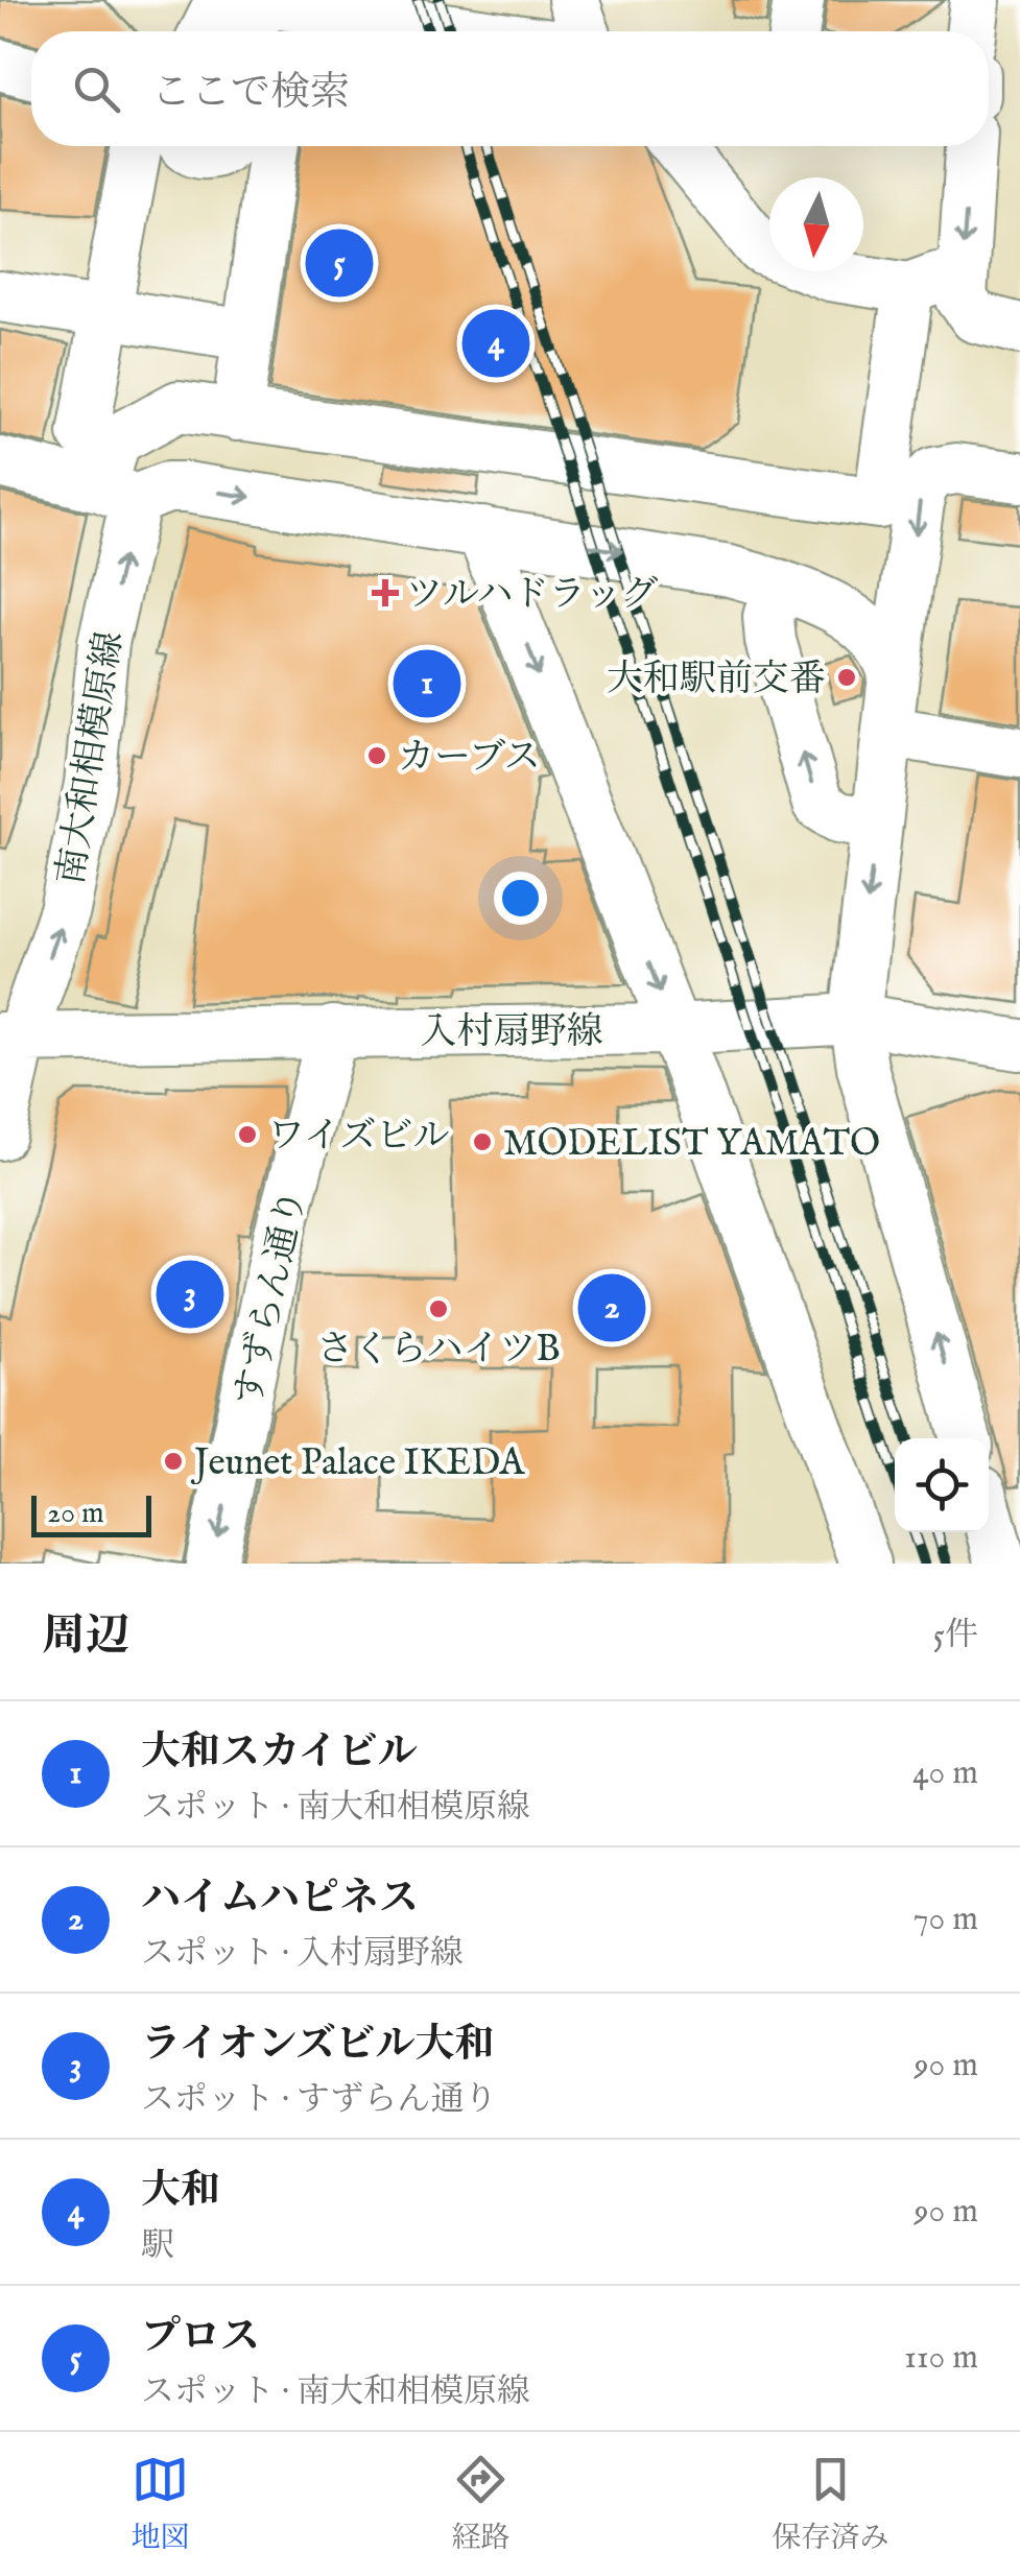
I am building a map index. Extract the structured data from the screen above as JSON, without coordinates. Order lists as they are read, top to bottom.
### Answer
{
  "streets": {
    "street": ["南大和相模原線", "入村扇野線", "すずらん通り"]
  },
  "crossings": [
    ["南大和相模原線", "入村扇野線"],
    ["入村扇野線", "すずらん通り"]
  ],
  "one_way": ["南大和相模原線", "すずらん通り"],
  "places": {
    "health": ["ツルハドラッグ"],
    "other": [
      "大和駅前交番",
      "カーブス",
      "ワイズビル",
      "MODELIST YAMATO",
      "さくらハイツB",
      "Jeunet Palace IKEDA"
    ]
  },
  "scale_bar": "20 m",
  "north": "bottom",
  "page": {
    "search": "ここで検索",
    "pins": [
      "5",
      "4",
      "1",
      "3",
      "2"
    ],
    "scale": "20 m",
    "heading": ["周辺", "5件"],
    "list": [
      {
        "mark": "1",
        "name": "大和スカイビル",
        "note": "スポット · 南大和相模原線",
        "value": "40 m"
      },
      {
        "mark": "2",
        "name": "ハイムハピネス",
        "note": "スポット · 入村扇野線",
        "value": "70 m"
      },
      {
        "mark": "3",
        "name": "ライオンズビル大和",
        "note": "スポット · すずらん通り",
        "value": "90 m"
      },
      {
        "mark": "4",
        "name": "大和",
        "note": "駅",
        "value": "90 m"
      },
      {
        "mark": "5",
        "name": "プロス",
        "note": "スポット · 南大和相模原線",
        "value": "110 m"
      }
    ],
    "nav": ["地図", "経路", "保存済み"]
  }
}
